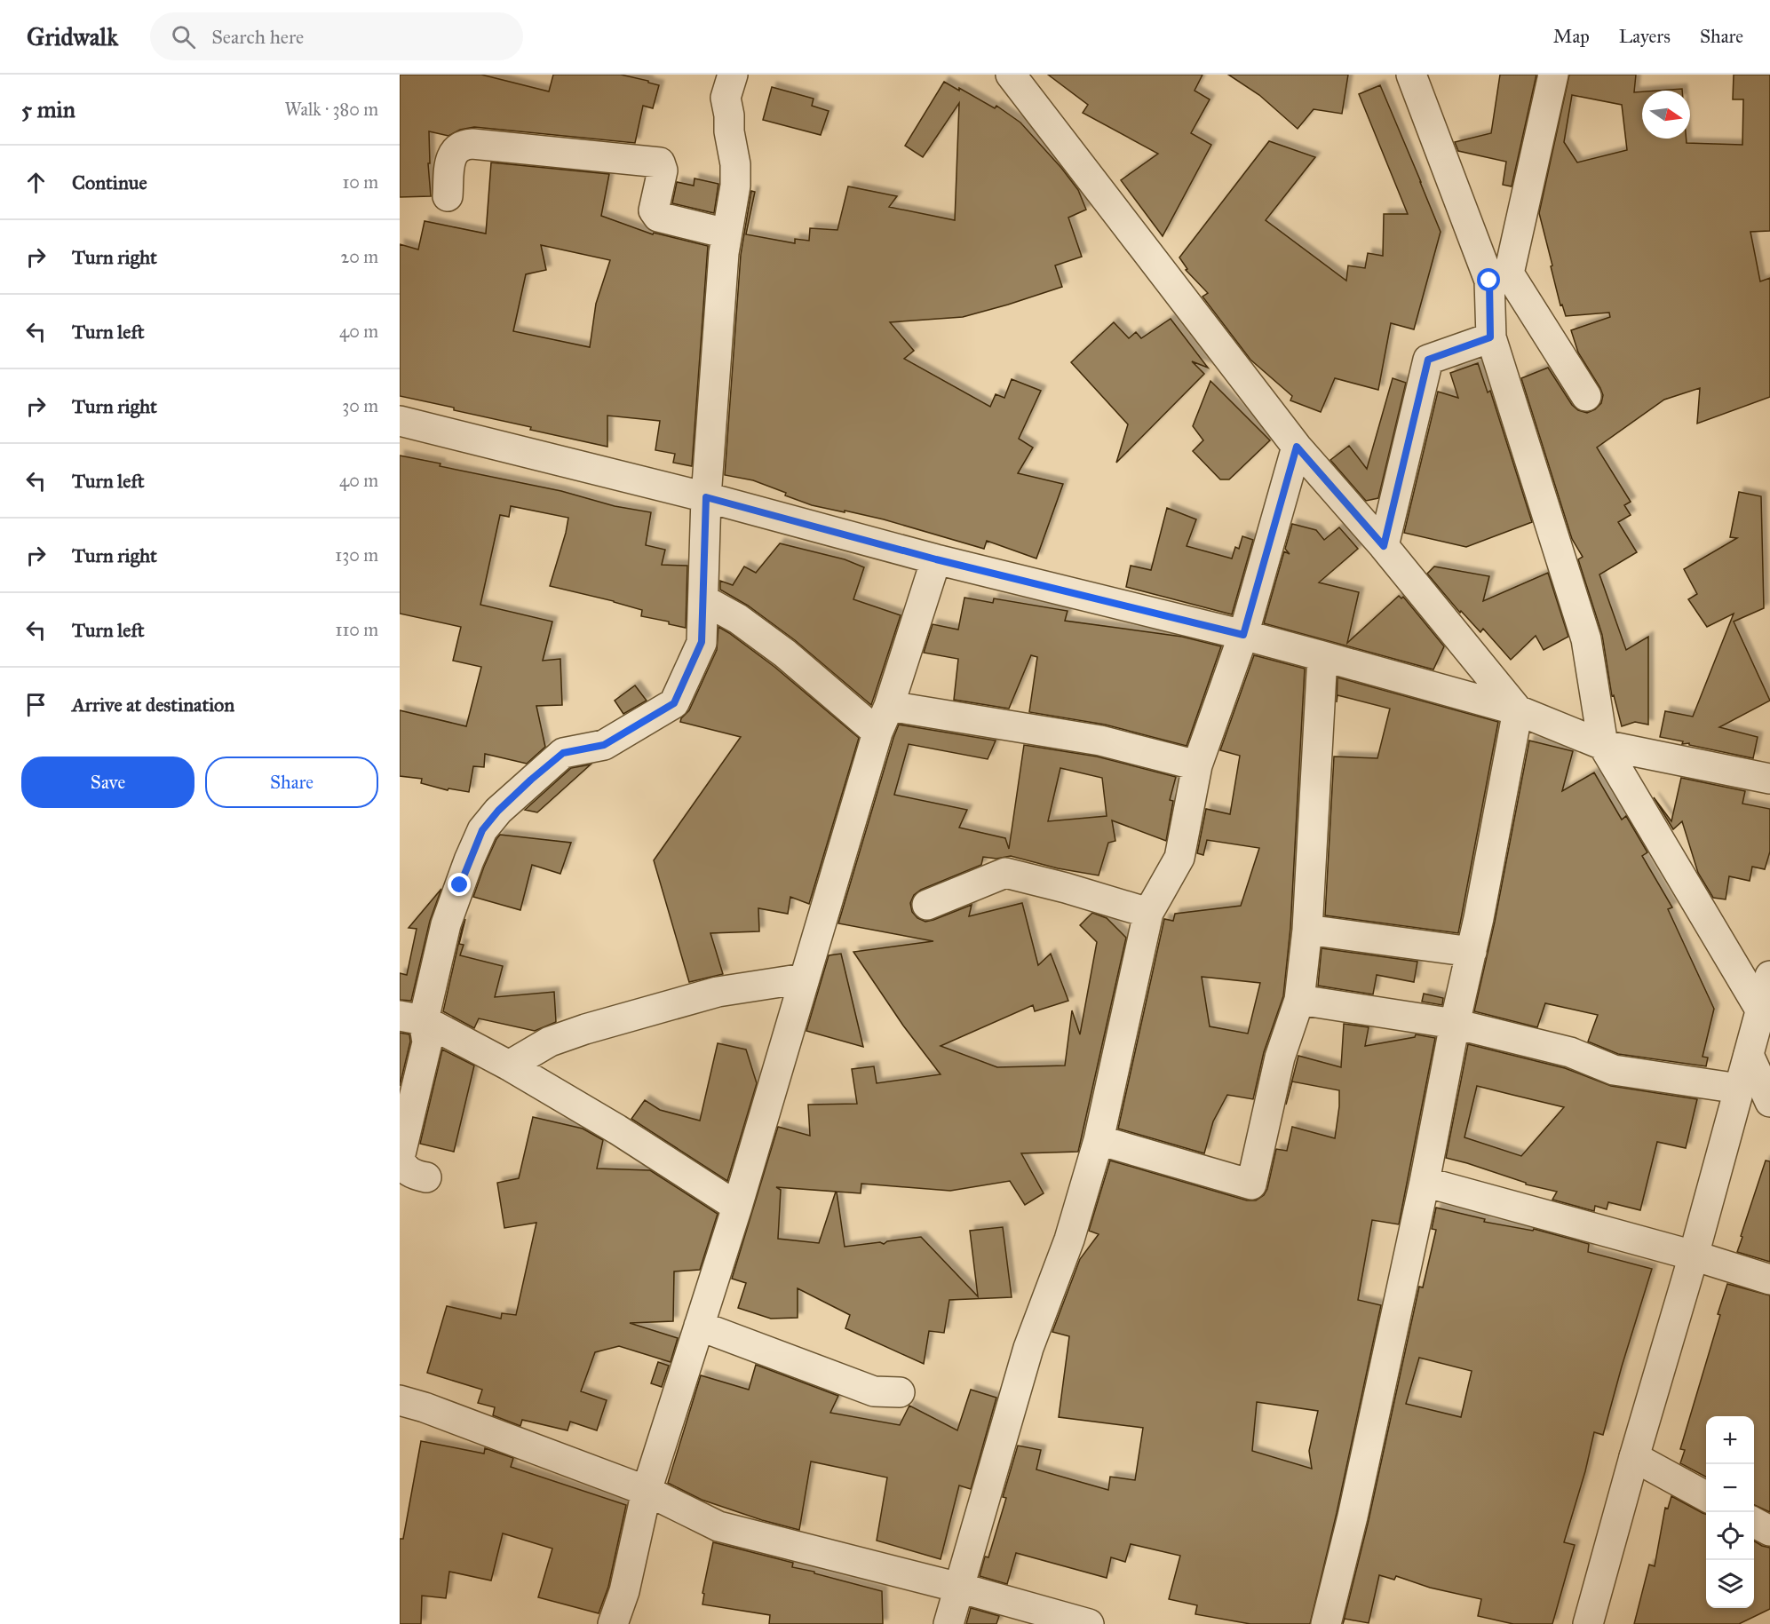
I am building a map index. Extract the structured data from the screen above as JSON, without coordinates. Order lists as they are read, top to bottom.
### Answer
{
  "north": "right",
  "page": {
    "header": "Gridwalk",
    "search": "Search here",
    "nav": ["Map", "Layers", "Share"],
    "heading": ["5 min", "Walk · 380 m"],
    "list": [
      ["Continue", "10 m"],
      ["Turn right", "20 m"],
      ["Turn left", "40 m"],
      ["Turn right", "30 m"],
      ["Turn left", "40 m"],
      ["Turn right", "130 m"],
      ["Turn left", "110 m"],
      "Arrive at destination"
    ],
    "buttons": ["Save", "Share"],
    "map_buttons": ["+", "−"]
  }
}
